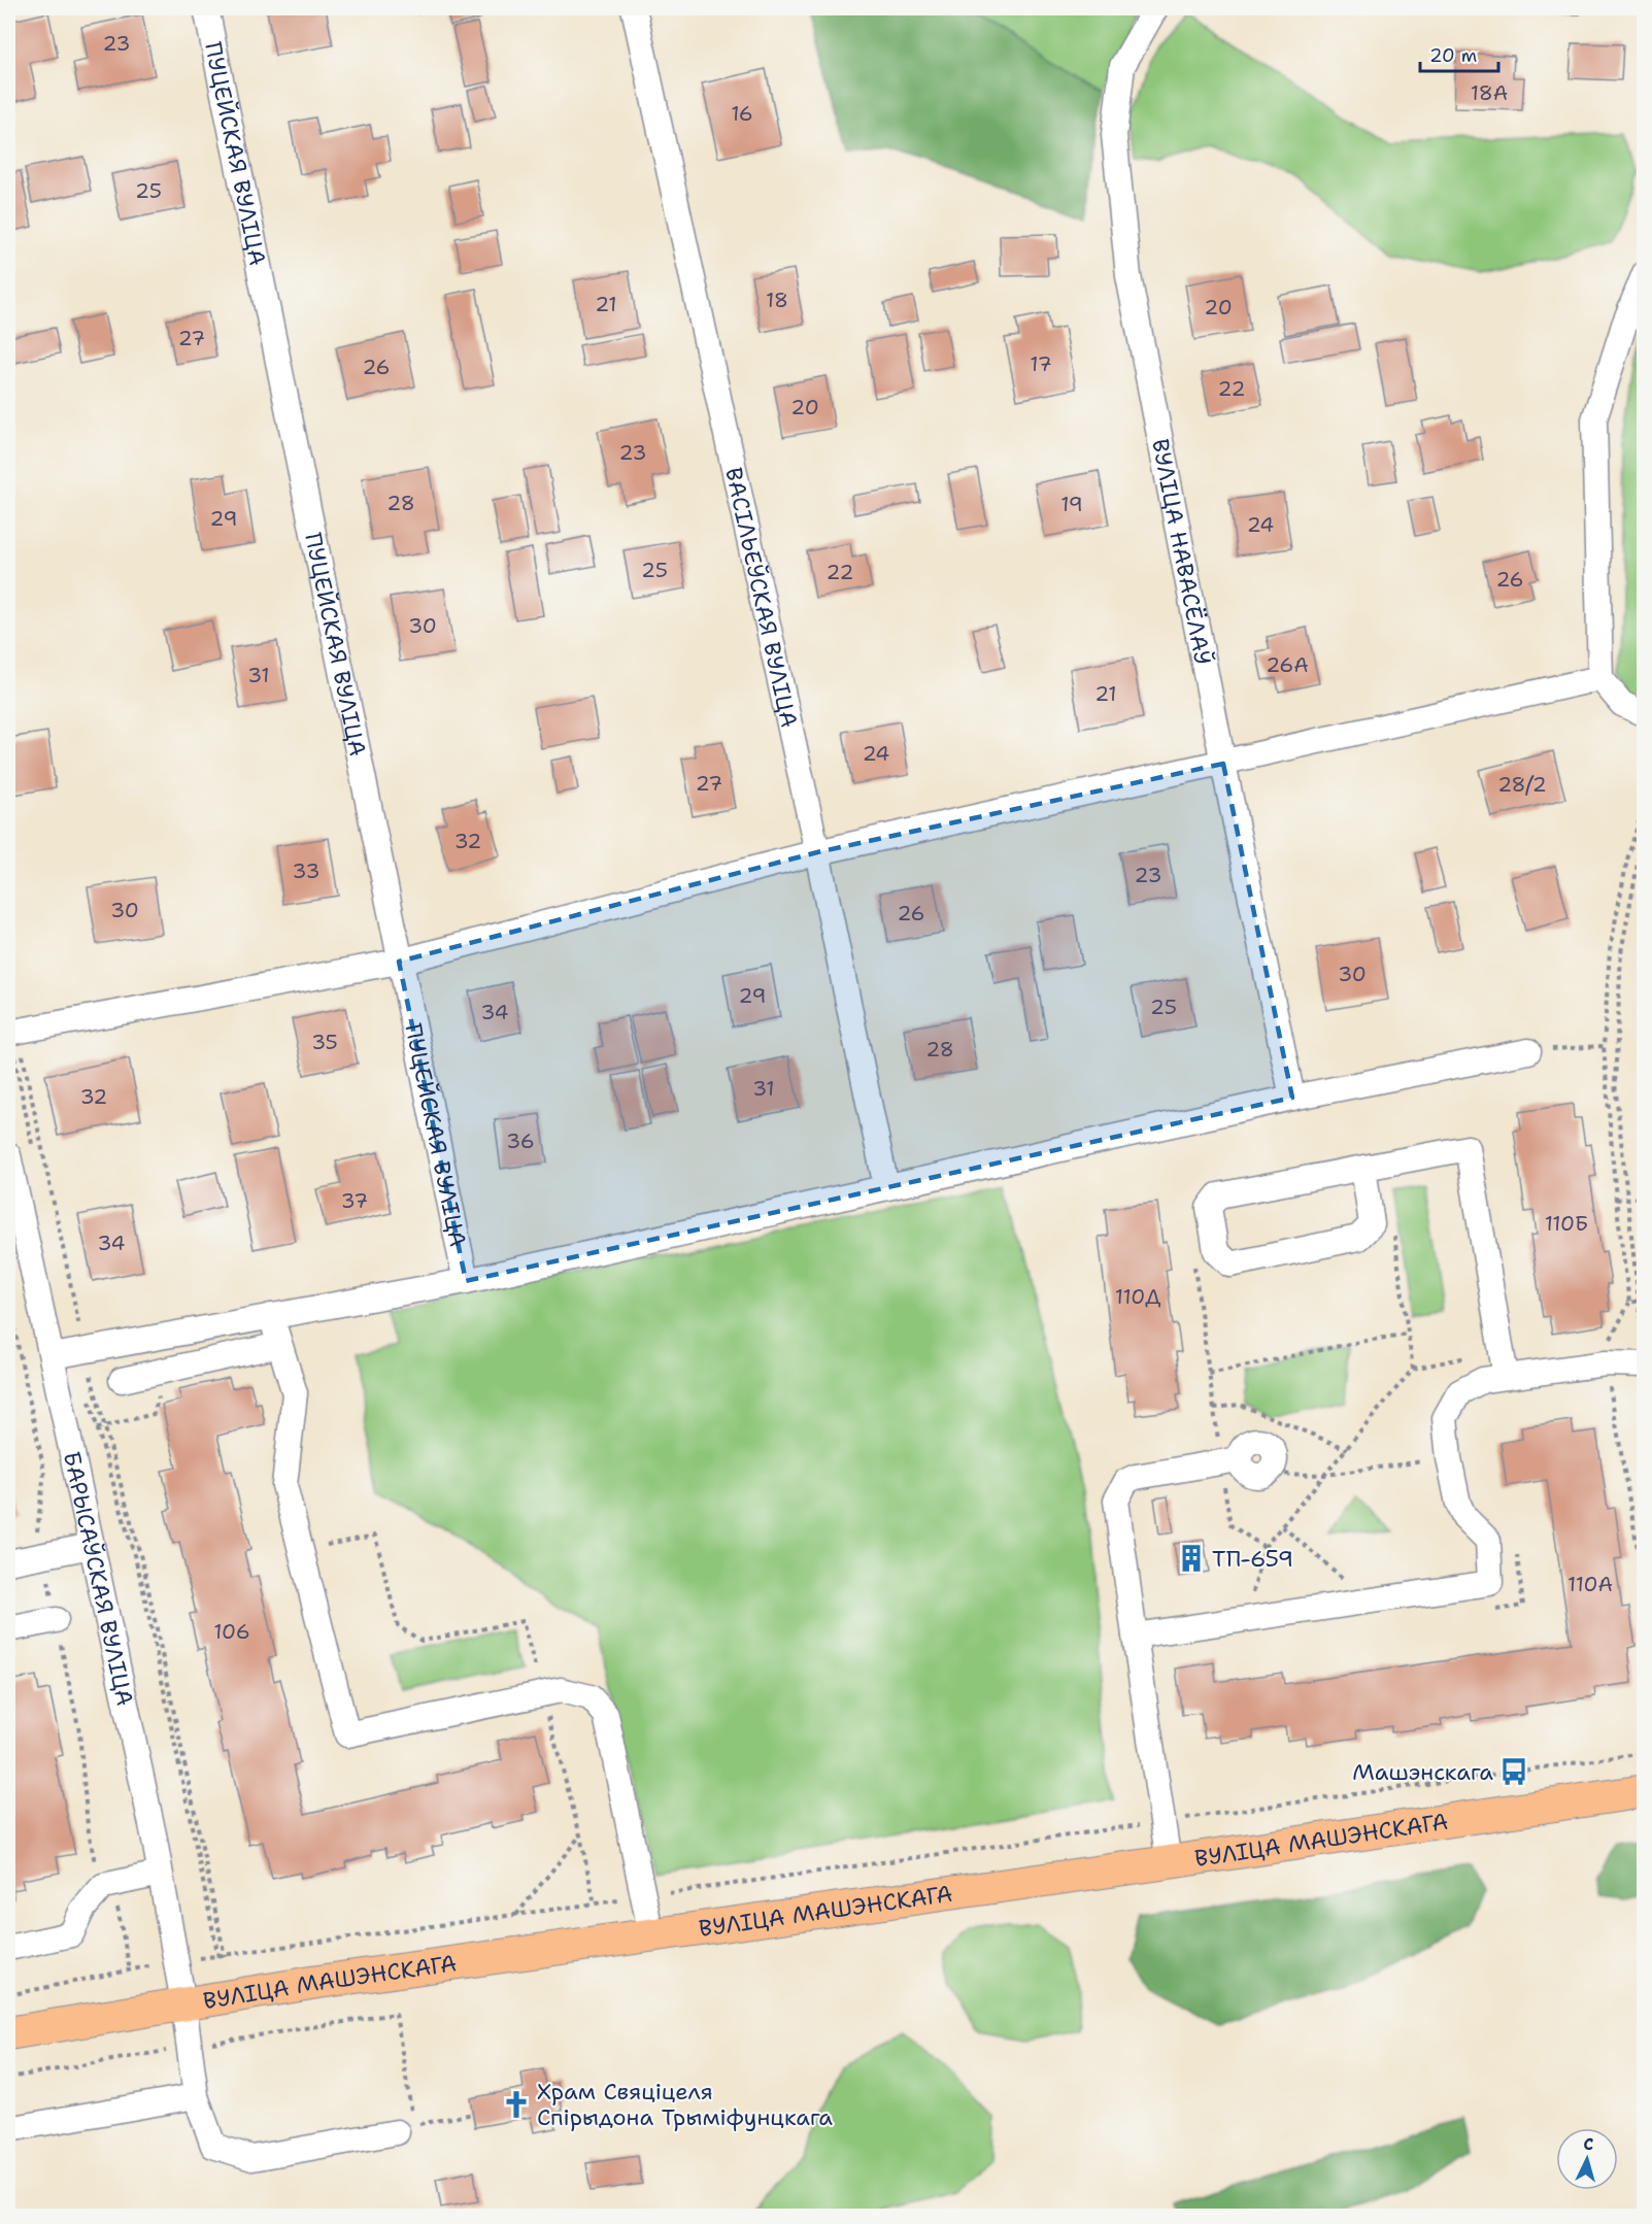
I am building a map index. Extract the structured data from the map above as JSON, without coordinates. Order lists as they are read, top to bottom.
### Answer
{
  "streets": {
    "main road": ["ВУЛІЦА МАШЭНСКАГА"],
    "street": [
      "ПУЦЕЙСКАЯ ВУЛІЦА",
      "ВУЛІЦА НАВАСЁЛАЎ",
      "ВАСІЛЬЕЎСКАЯ ВУЛІЦА",
      "БАРЫСАЎСКАЯ ВУЛІЦА"
    ]
  },
  "crossings": [
    ["БАРЫСАЎСКАЯ ВУЛІЦА", "ВУЛІЦА МАШЭНСКАГА"]
  ],
  "places": {
    "building": ["ТП-659"],
    "bus stop": ["Машэнскага"],
    "church": ["Храм Свяціцеля Спірыдона Трыміфунцкага"]
  },
  "house_numbers": [
    "23",
    "18А",
    "16",
    "25",
    "18",
    "21",
    "20",
    "27",
    "17",
    "26",
    "22",
    "20",
    "23",
    "28",
    "19",
    "29",
    "24",
    "25",
    "22",
    "26",
    "30",
    "26А",
    "31",
    "21",
    "24",
    "27",
    "28/2",
    "32",
    "33",
    "23",
    "30",
    "26",
    "30",
    "29",
    "25",
    "34",
    "35",
    "28",
    "31",
    "32",
    "36",
    "37",
    "110Б",
    "34",
    "110Д",
    "110А",
    "106"
  ],
  "scale_bar": "20 m",
  "north": "top"
}
